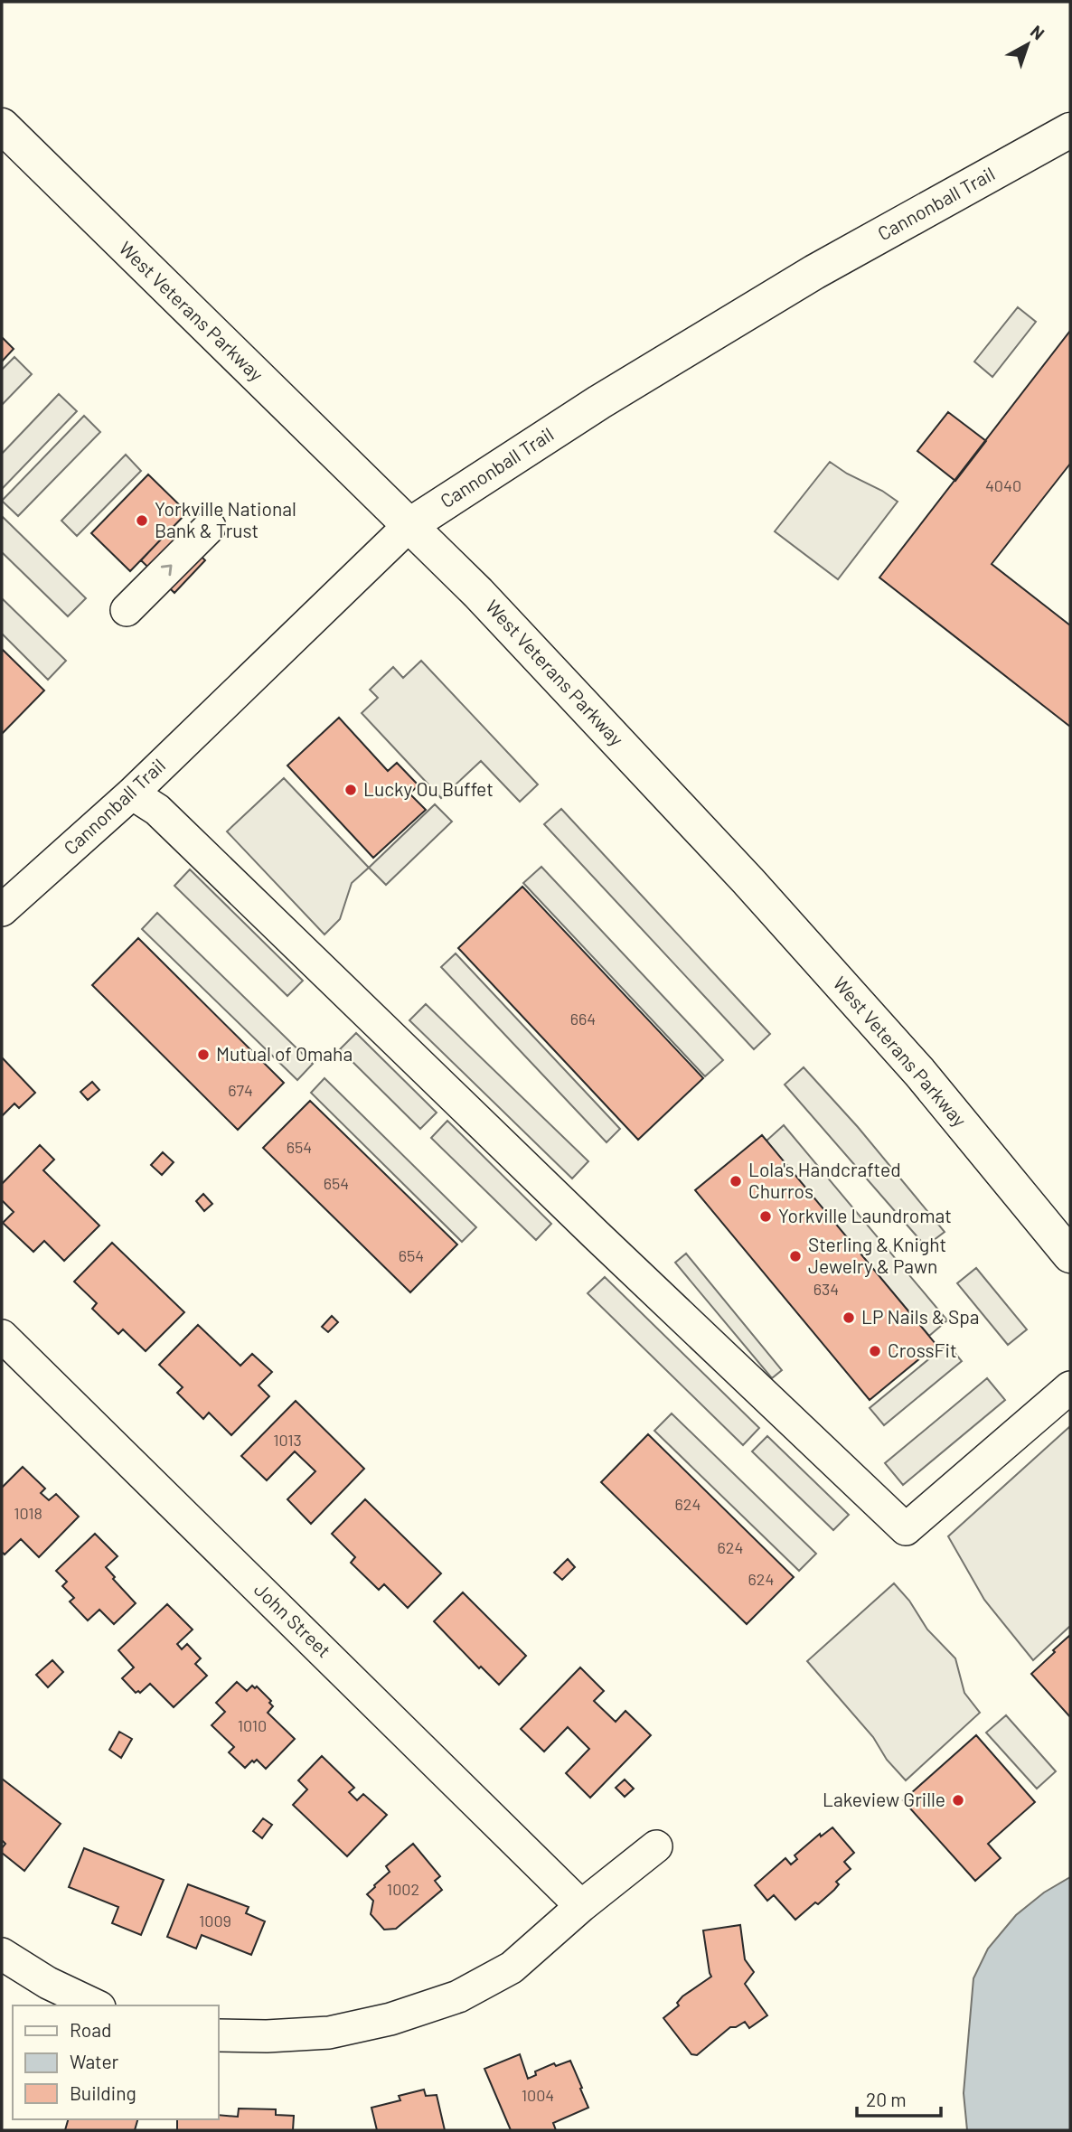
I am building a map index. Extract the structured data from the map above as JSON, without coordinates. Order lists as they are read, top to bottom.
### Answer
{
  "streets": {
    "main road": ["Cannonball Trail", "West Veterans Parkway"],
    "street": ["John Street"]
  },
  "crossings": [
    ["Cannonball Trail", "West Veterans Parkway"]
  ],
  "places": [
    "Yorkville National Bank & Trust",
    "Lucky Ou Buffet",
    "Mutual of Omaha",
    "Lola's Handcrafted Churros",
    "Yorkville Laundromat",
    "Sterling & Knight Jewelry & Pawn",
    "LP Nails & Spa",
    "CrossFit",
    "Lakeview Grille"
  ],
  "house_numbers": [
    "4040",
    "664",
    "674",
    "654",
    "654",
    "654",
    "634",
    "1013",
    "624",
    "1018",
    "624",
    "624",
    "1010",
    "1002",
    "1009",
    "1004"
  ],
  "legend": ["Road", "Water", "Building"],
  "scale_bar": "20 m",
  "north": "top right"
}
